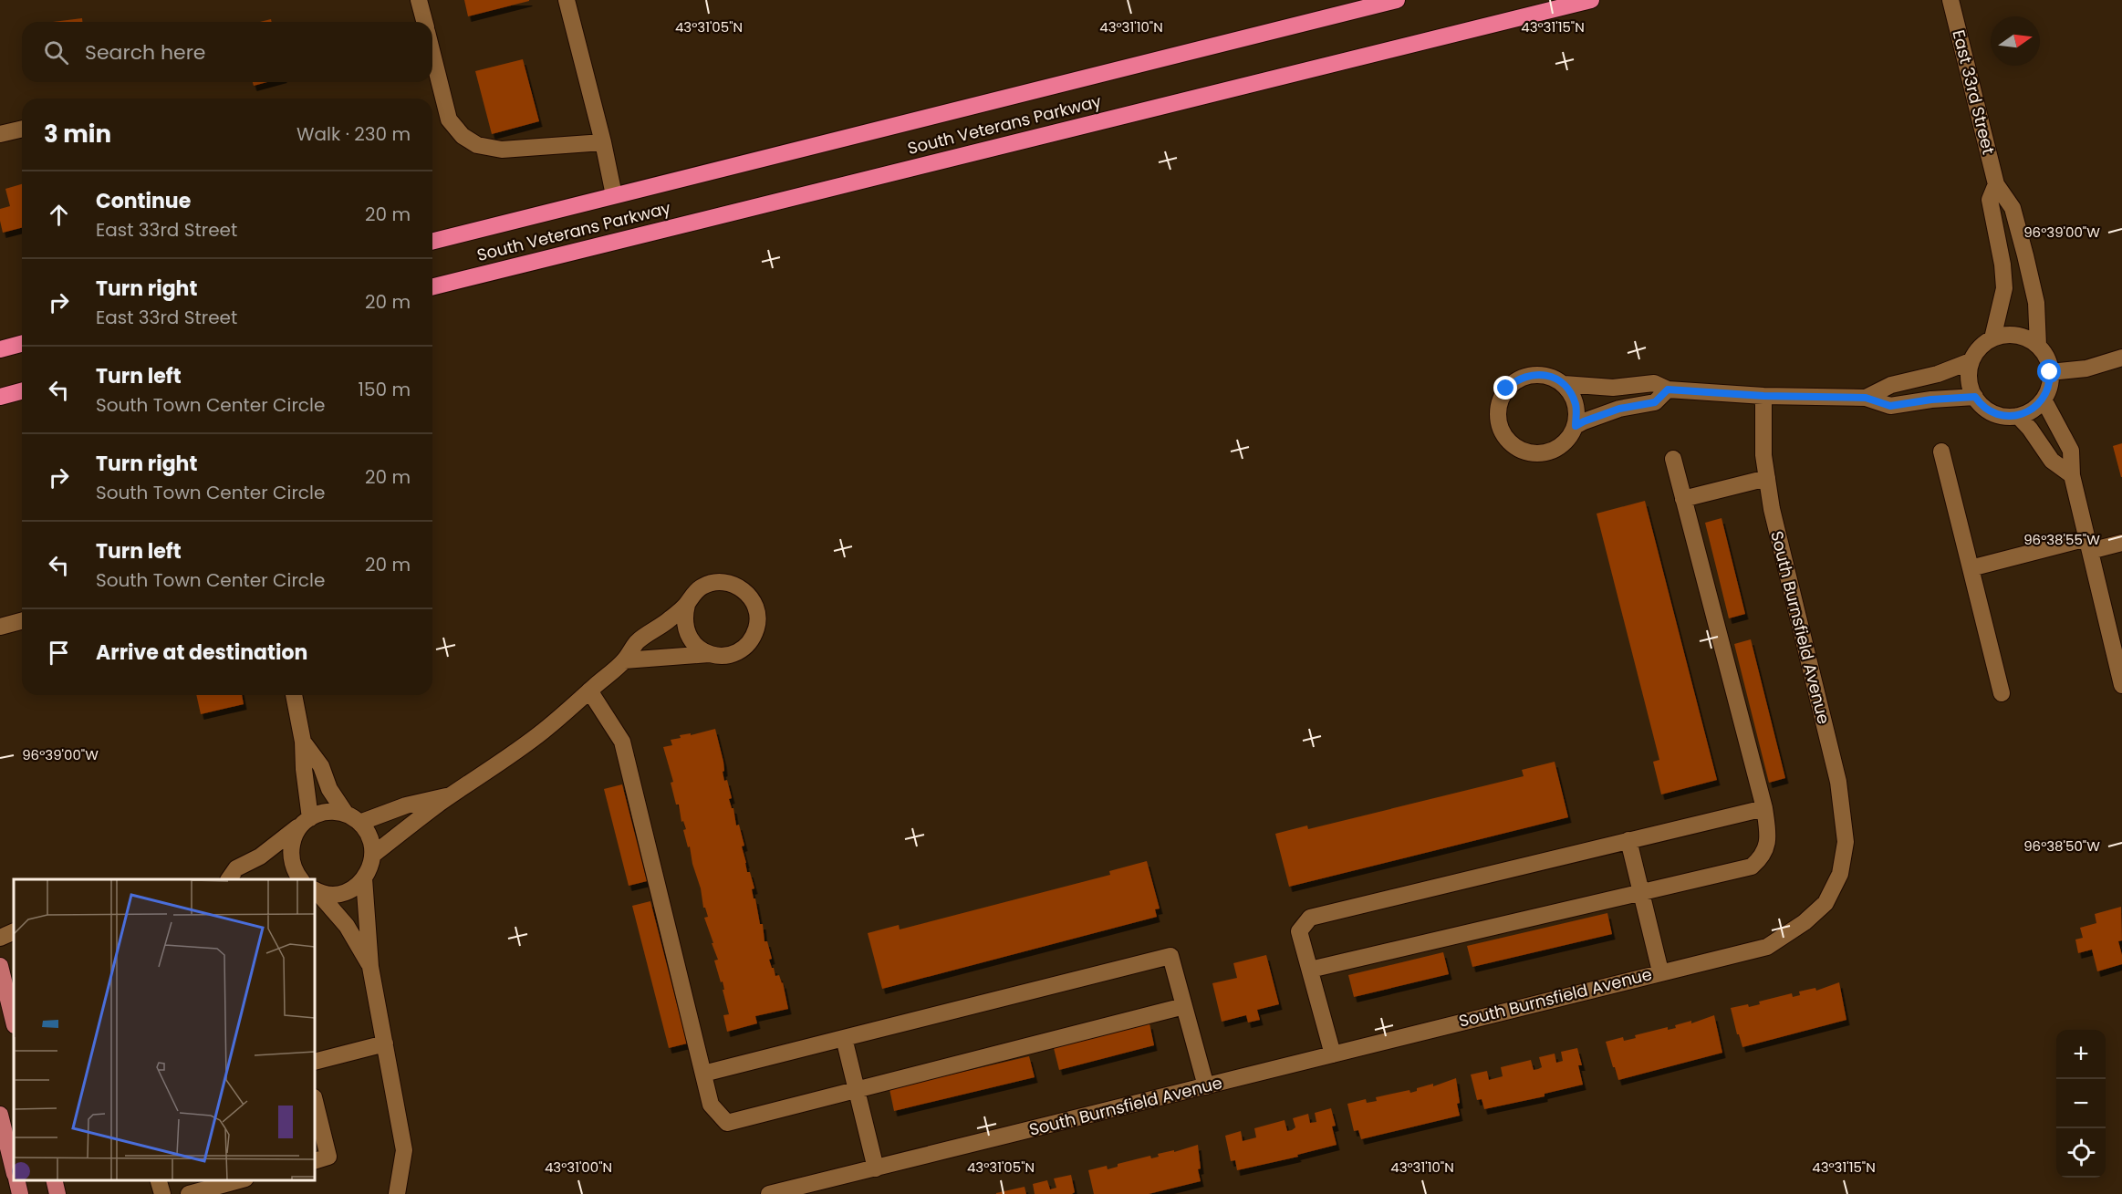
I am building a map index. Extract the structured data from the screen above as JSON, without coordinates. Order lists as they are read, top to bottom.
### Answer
{
  "streets": {
    "highway": ["South Veterans Parkway"],
    "street": ["East 33rd Street", "South Burnsfield Avenue"]
  },
  "north": "right",
  "page": {
    "search": "Search here",
    "heading": ["3 min", "Walk · 230 m"],
    "list": [
      ["Continue", "East 33rd Street", "20 m"],
      ["Turn right", "East 33rd Street", "20 m"],
      ["Turn left", "South Town Center Circle", "150 m"],
      ["Turn right", "South Town Center Circle", "20 m"],
      ["Turn left", "South Town Center Circle", "20 m"],
      "Arrive at destination"
    ],
    "map_buttons": ["+", "−"]
  },
  "coordinates": [
    "43°31'05\"N",
    "43°31'10\"N",
    "43°31'15\"N",
    "96°39'00\"W",
    "96°38'55\"W",
    "96°38'50\"W",
    "43°31'00\"N"
  ]
}
